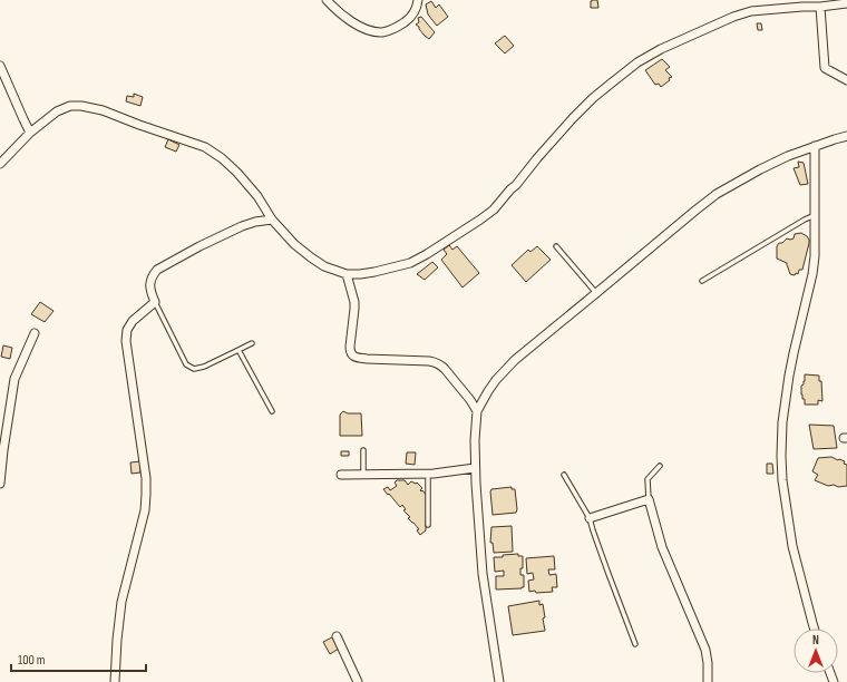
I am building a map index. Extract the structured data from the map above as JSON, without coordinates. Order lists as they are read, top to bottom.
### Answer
{
  "scale_bar": "100 m",
  "north": "top"
}
